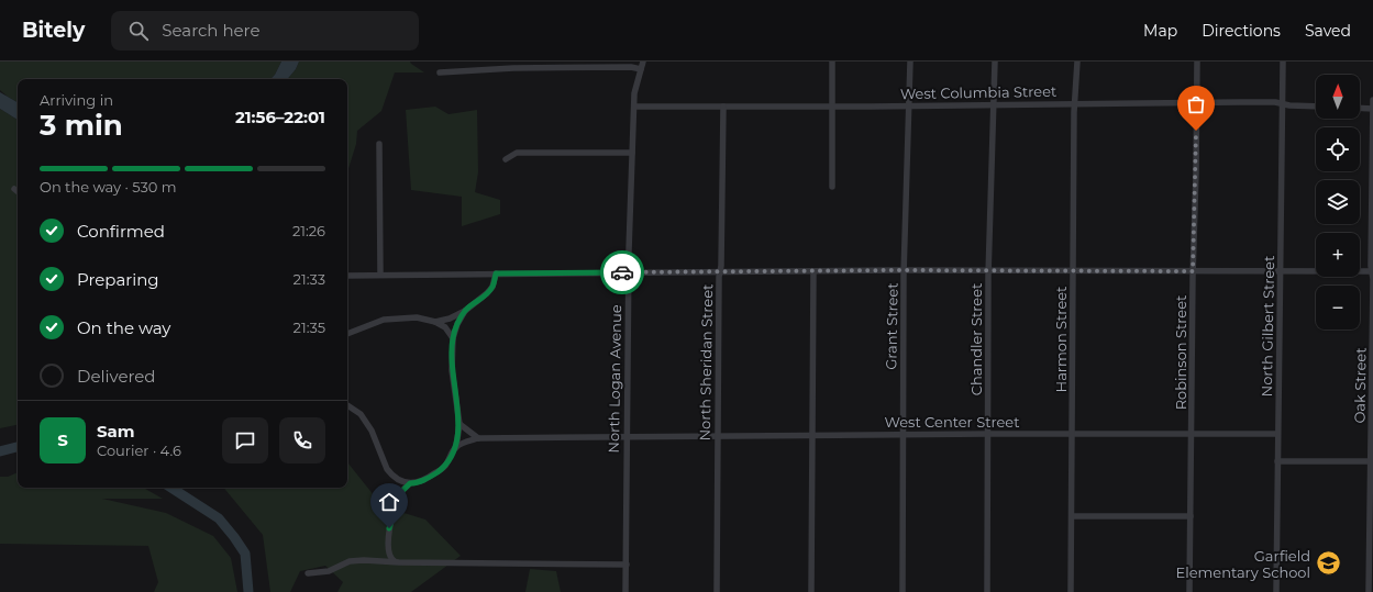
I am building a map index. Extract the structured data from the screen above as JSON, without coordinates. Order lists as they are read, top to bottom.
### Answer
{
  "streets": {
    "street": [
      "West Columbia Street",
      "Grant Street",
      "North Gilbert Street",
      "Chandler Street",
      "Harmon Street",
      "Robinson Street",
      "North Sheridan Street",
      "North Logan Avenue",
      "Oak Street",
      "West Center Street"
    ]
  },
  "crossings": [
    ["West Columbia Street", "Grant Street"],
    ["West Columbia Street", "North Gilbert Street"],
    ["West Columbia Street", "Chandler Street"],
    ["West Columbia Street", "Harmon Street"],
    ["West Columbia Street", "Robinson Street"],
    ["West Columbia Street", "North Sheridan Street"],
    ["West Columbia Street", "North Logan Avenue"],
    ["Grant Street", "West Center Street"],
    ["North Gilbert Street", "West Center Street"],
    ["Chandler Street", "West Center Street"],
    ["Harmon Street", "West Center Street"],
    ["Robinson Street", "West Center Street"],
    ["North Sheridan Street", "West Center Street"],
    ["North Logan Avenue", "West Center Street"]
  ],
  "places": {
    "school or university": ["Garfield Elementary School"]
  },
  "north": "top",
  "page": {
    "header": "Bitely",
    "search": "Search here",
    "nav": ["Map", "Directions", "Saved"],
    "map_buttons": ["+", "−"],
    "heading": ["3 min", "Arriving in", "21:56–22:01"],
    "panel": ["Sam", "Courier · 4.6"],
    "bar": "On the way · 530 m",
    "list": [
      ["Confirmed", "21:26"],
      ["Preparing", "21:33"],
      ["On the way", "21:35"],
      "Delivered"
    ],
    "round": "S"
  }
}
